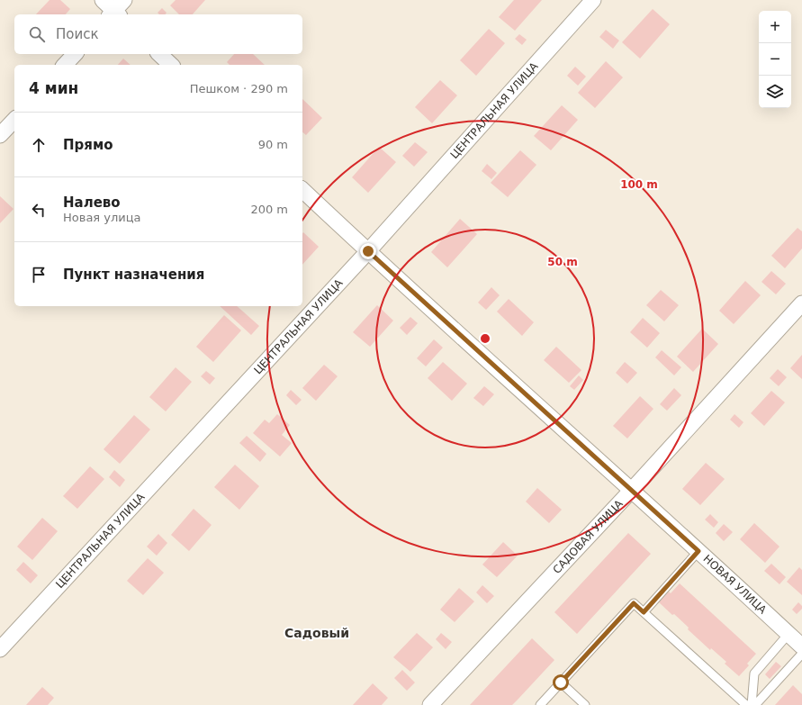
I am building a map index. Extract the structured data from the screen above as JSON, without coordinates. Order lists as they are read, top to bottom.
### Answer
{
  "streets": {
    "street": ["ЦЕНТРАЛЬНАЯ УЛИЦА", "САДОВАЯ УЛИЦА", "НОВАЯ УЛИЦА"]
  },
  "crossings": [
    ["ЦЕНТРАЛЬНАЯ УЛИЦА", "НОВАЯ УЛИЦА"],
    ["САДОВАЯ УЛИЦА", "НОВАЯ УЛИЦА"]
  ],
  "districts": ["Садовый"],
  "page": {
    "map_buttons": ["+", "−"],
    "search": "Поиск",
    "heading": ["4 мин", "Пешком · 290 m"],
    "list": [
      ["Прямо", "90 m"],
      ["Налево", "Новая улица", "200 m"],
      "Пункт назначения"
    ]
  },
  "rings": ["100 m", "50 m"]
}
